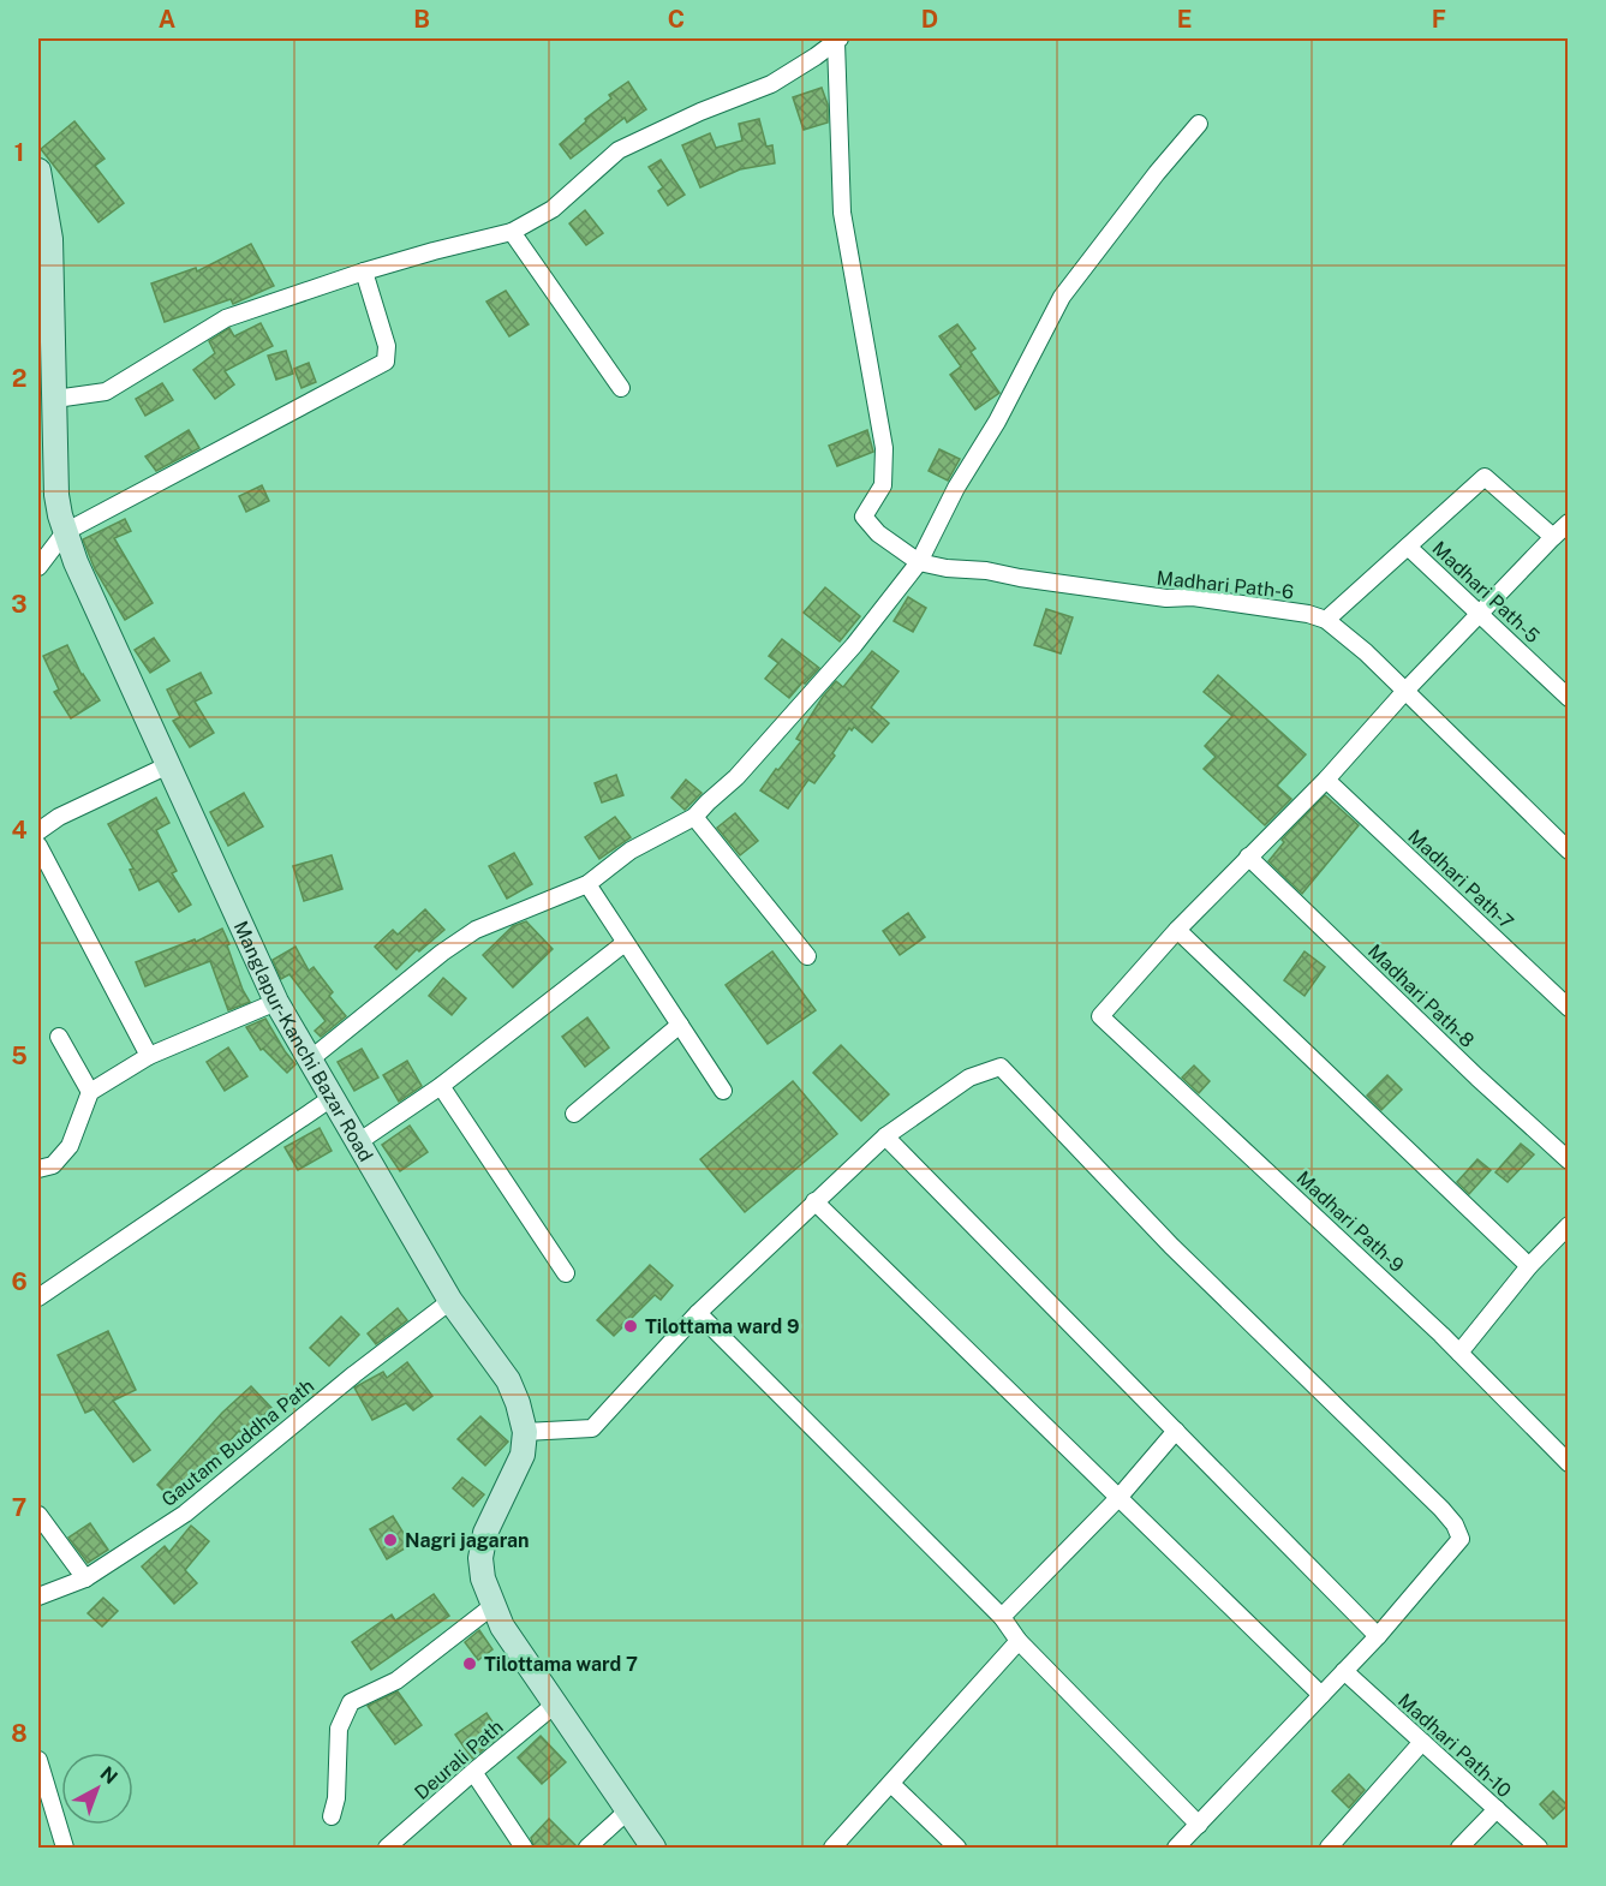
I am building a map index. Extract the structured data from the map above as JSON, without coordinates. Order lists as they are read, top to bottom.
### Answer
{
  "streets": {
    "street": [
      "Madhari Path-6",
      "Madhari Path-5",
      "Madhari Path-7",
      "Madhari Path-8",
      "Manglapur-Kanchi Bazar Road",
      "Madhari Path-9",
      "Gautam Buddha Path",
      "Madhari Path-10",
      "Deurali Path"
    ]
  },
  "crossings": [
    ["Manglapur-Kanchi Bazar Road", "Gautam Buddha Path"],
    ["Manglapur-Kanchi Bazar Road", "Deurali Path"]
  ],
  "places": ["Tilottama ward 9", "Nagri jagaran", "Tilottama ward 7"],
  "north": "top right",
  "grid": {
    "columns": [
      "A",
      "B",
      "C",
      "D",
      "E",
      "F"
    ],
    "rows": [
      "1",
      "2",
      "3",
      "4",
      "5",
      "6",
      "7",
      "8"
    ]
  }
}
